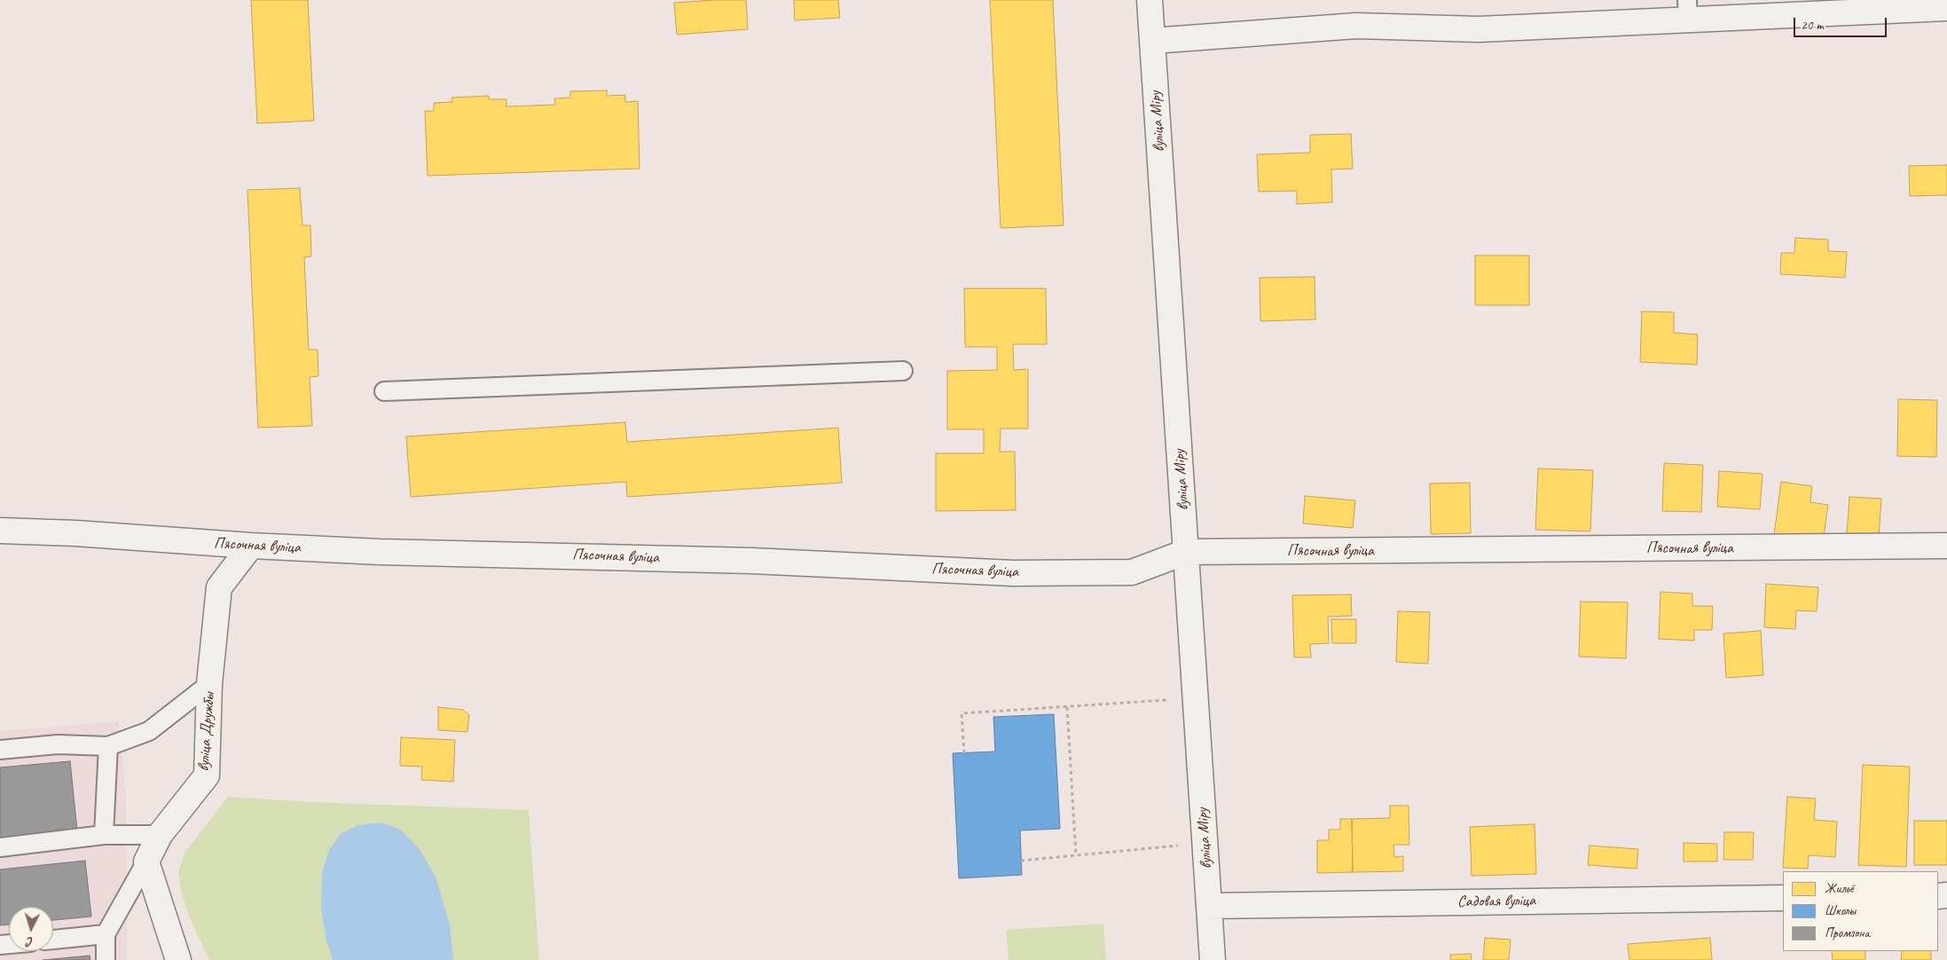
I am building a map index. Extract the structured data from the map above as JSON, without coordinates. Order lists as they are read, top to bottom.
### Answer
{
  "streets": {
    "street": [
      "вуліца Міру",
      "Пясочная вуліца",
      "вуліца Дружбы",
      "Садовая вуліца"
    ]
  },
  "crossings": [
    ["вуліца Міру", "Пясочная вуліца"],
    ["вуліца Міру", "Садовая вуліца"],
    ["Пясочная вуліца", "вуліца Дружбы"]
  ],
  "legend": ["Жильё", "Школы", "Промзона"],
  "scale_bar": "20 m",
  "north": "bottom"
}
